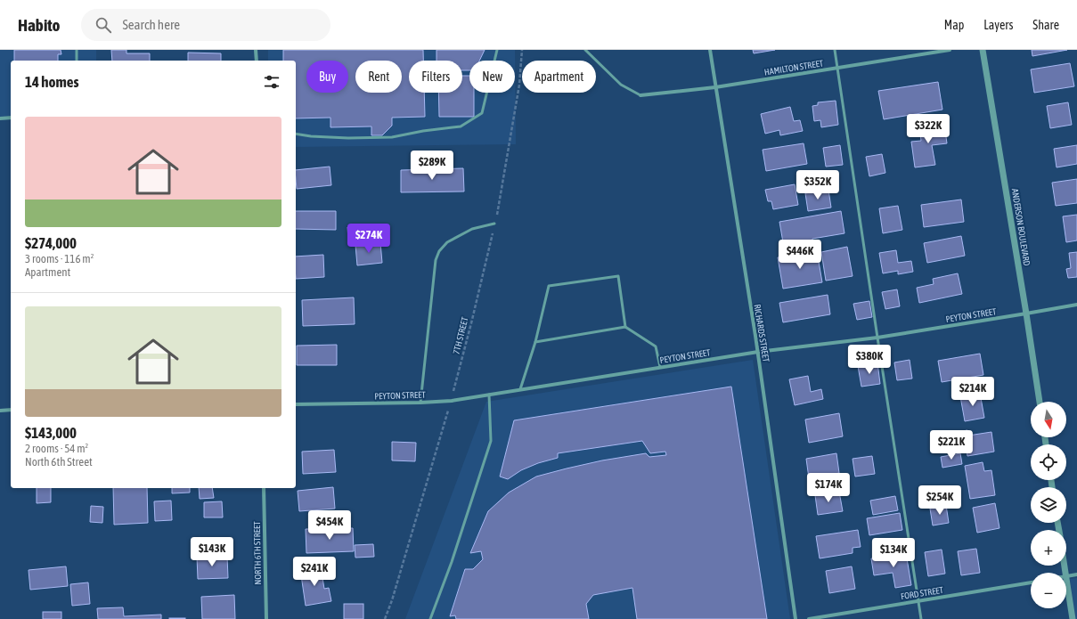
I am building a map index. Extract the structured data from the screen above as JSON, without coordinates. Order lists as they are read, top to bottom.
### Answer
{
  "streets": {
    "street": [
      "HAMILTON STREET",
      "ANDERSON BOULEVARD",
      "PEYTON STREET",
      "RICHARDS STREET",
      "NORTH 6TH STREET",
      "FORD STREET"
    ],
    "path": ["7TH STREET"]
  },
  "crossings": [
    ["HAMILTON STREET", "RICHARDS STREET"],
    ["ANDERSON BOULEVARD", "PEYTON STREET"],
    ["PEYTON STREET", "RICHARDS STREET"],
    ["PEYTON STREET", "7TH STREET"]
  ],
  "north": "bottom",
  "page": {
    "header": "Habito",
    "search": "Search here",
    "nav": ["Map", "Layers", "Share"],
    "chip": [
      "Buy",
      "Rent",
      "Filters",
      "New",
      "Apartment"
    ],
    "heading": "14 homes",
    "list": [
      {
        "name": "$274,000",
        "note": "3 rooms · 116 m² · Apartment"
      },
      {
        "name": "$143,000",
        "note": "2 rooms · 54 m² · North 6th Street"
      }
    ],
    "price": [
      "$322K",
      "$289K",
      "$352K",
      "$274K",
      "$446K",
      "$380K",
      "$214K",
      "$221K",
      "$174K",
      "$254K",
      "$454K",
      "$143K",
      "$134K",
      "$241K"
    ],
    "map_buttons": ["+", "−"]
  }
}
